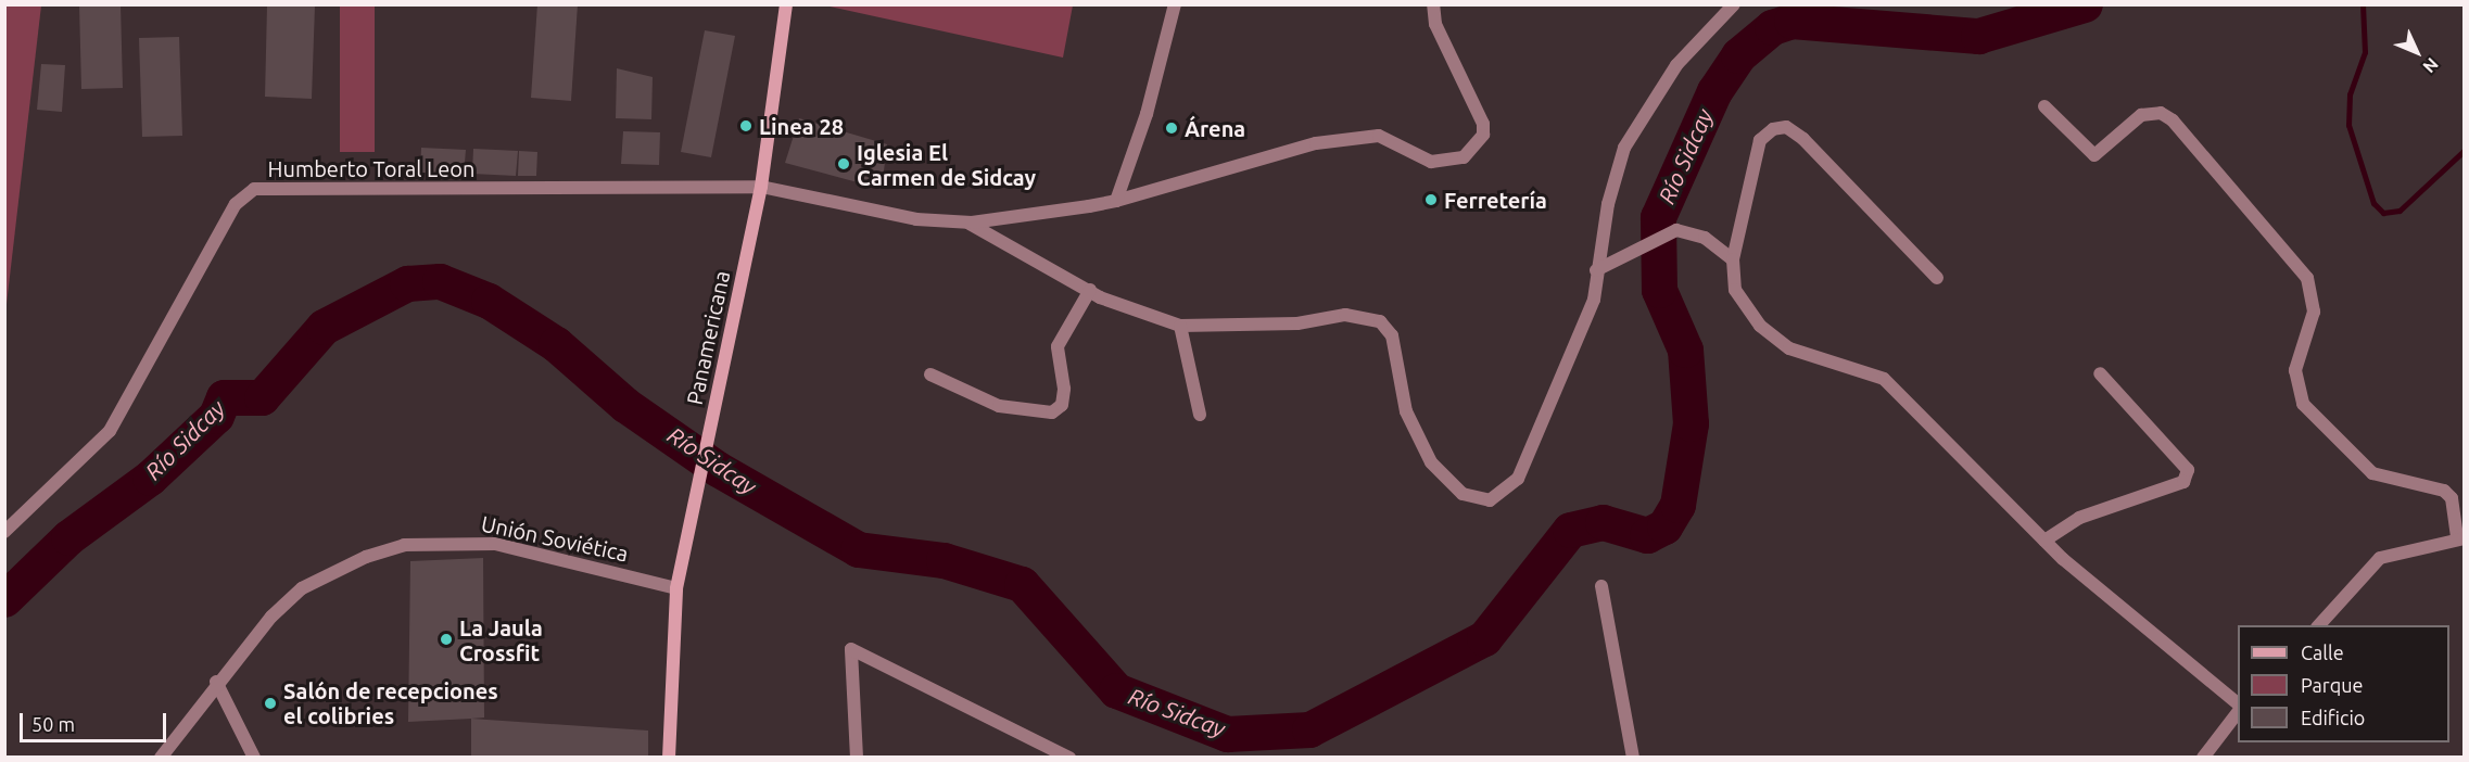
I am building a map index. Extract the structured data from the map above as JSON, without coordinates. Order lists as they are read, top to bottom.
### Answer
{
  "streets": {
    "main road": ["Panamericana"],
    "street": ["Humberto Toral Leon", "Unión Soviética"]
  },
  "crossings": [
    ["Humberto Toral Leon", "Panamericana"],
    ["Panamericana", "Unión Soviética"]
  ],
  "water": ["Río Sidcay"],
  "places": [
    "Linea 28",
    "Árena",
    "Iglesia El Carmen de Sidcay",
    "Ferretería",
    "La Jaula Crossfit",
    "Salón de recepciones el colibries"
  ],
  "legend": ["Calle", "Parque", "Edificio"],
  "scale_bar": "50 m",
  "north": "bottom right"
}
